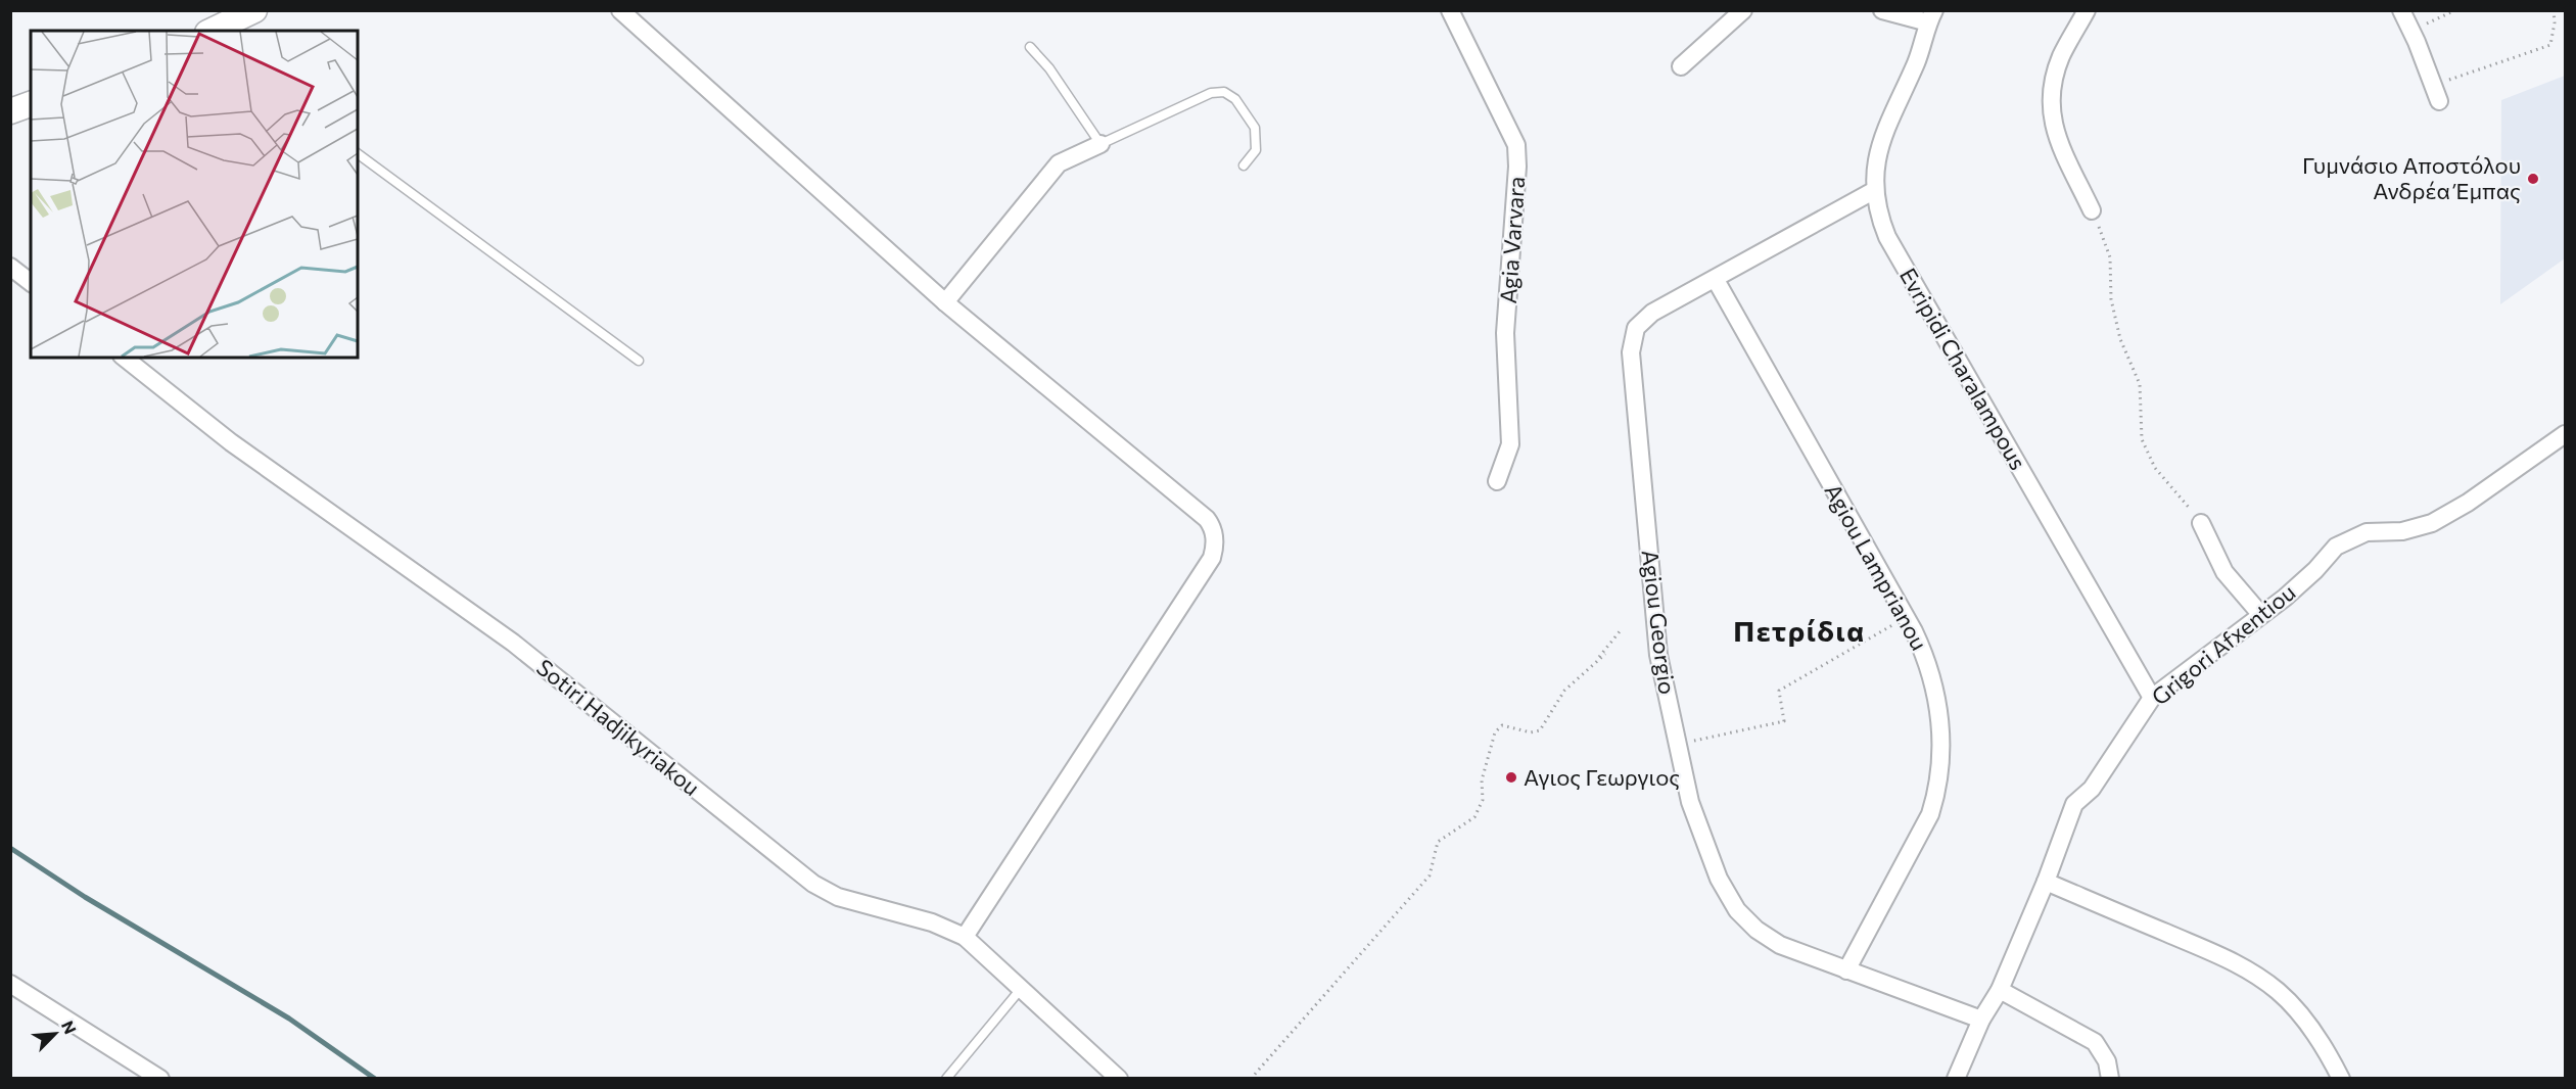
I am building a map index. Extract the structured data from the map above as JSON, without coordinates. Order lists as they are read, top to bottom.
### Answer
{
  "streets": {
    "street": [
      "Agia Varvara",
      "Evripidi Charalampous",
      "Agiou Lamprianou",
      "Agiou Georgio",
      "Grigori Afxentiou",
      "Sotiri Hadjikyriakou"
    ]
  },
  "crossings": [
    ["Evripidi Charalampous", "Agiou Georgio"],
    ["Evripidi Charalampous", "Grigori Afxentiou"],
    ["Agiou Lamprianou", "Agiou Georgio"],
    ["Agiou Georgio", "Grigori Afxentiou"]
  ],
  "districts": ["Πετρίδια"],
  "places": ["Γυμνάσιο Αποστόλου Ανδρέα Έμπας", "Αγιος Γεωργιος"],
  "north": "top right"
}
